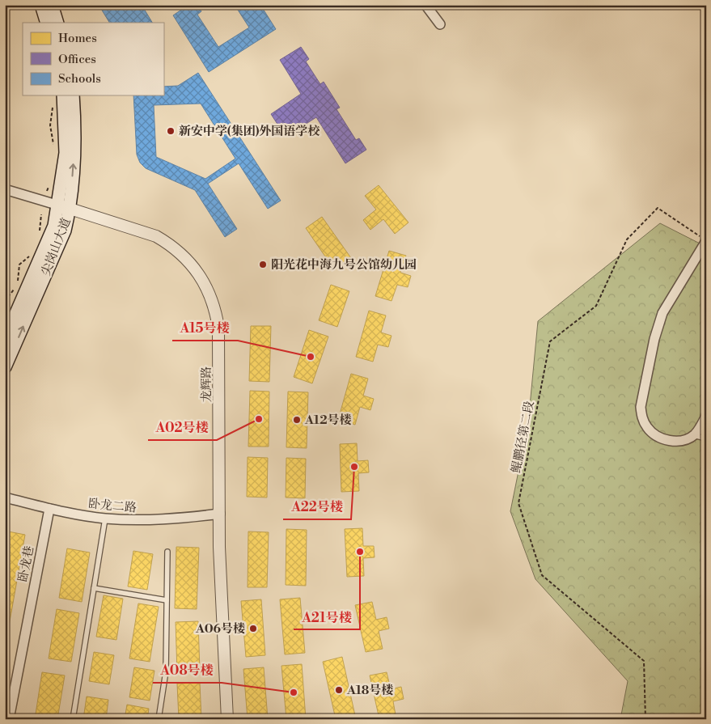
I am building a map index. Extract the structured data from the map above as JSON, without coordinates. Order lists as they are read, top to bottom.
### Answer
{
  "streets": {
    "main road": ["尖岗山大道"],
    "street": ["龙辉路", "卧龙二路", "卧龙巷"],
    "path": ["鲲鹏径第二段"]
  },
  "crossings": [
    ["尖岗山大道", "龙辉路"],
    ["龙辉路", "卧龙二路"],
    ["卧龙二路", "卧龙巷"]
  ],
  "places": [
    "新安中学(集团)外国语学校",
    "阳光花中海九号公馆幼儿园",
    "A15号楼",
    "A02号楼",
    "A12号楼",
    "A22号楼",
    "A21号楼",
    "A06号楼",
    "A18号楼",
    "A08号楼"
  ],
  "legend": ["Homes", "Offices", "Schools"]
}
